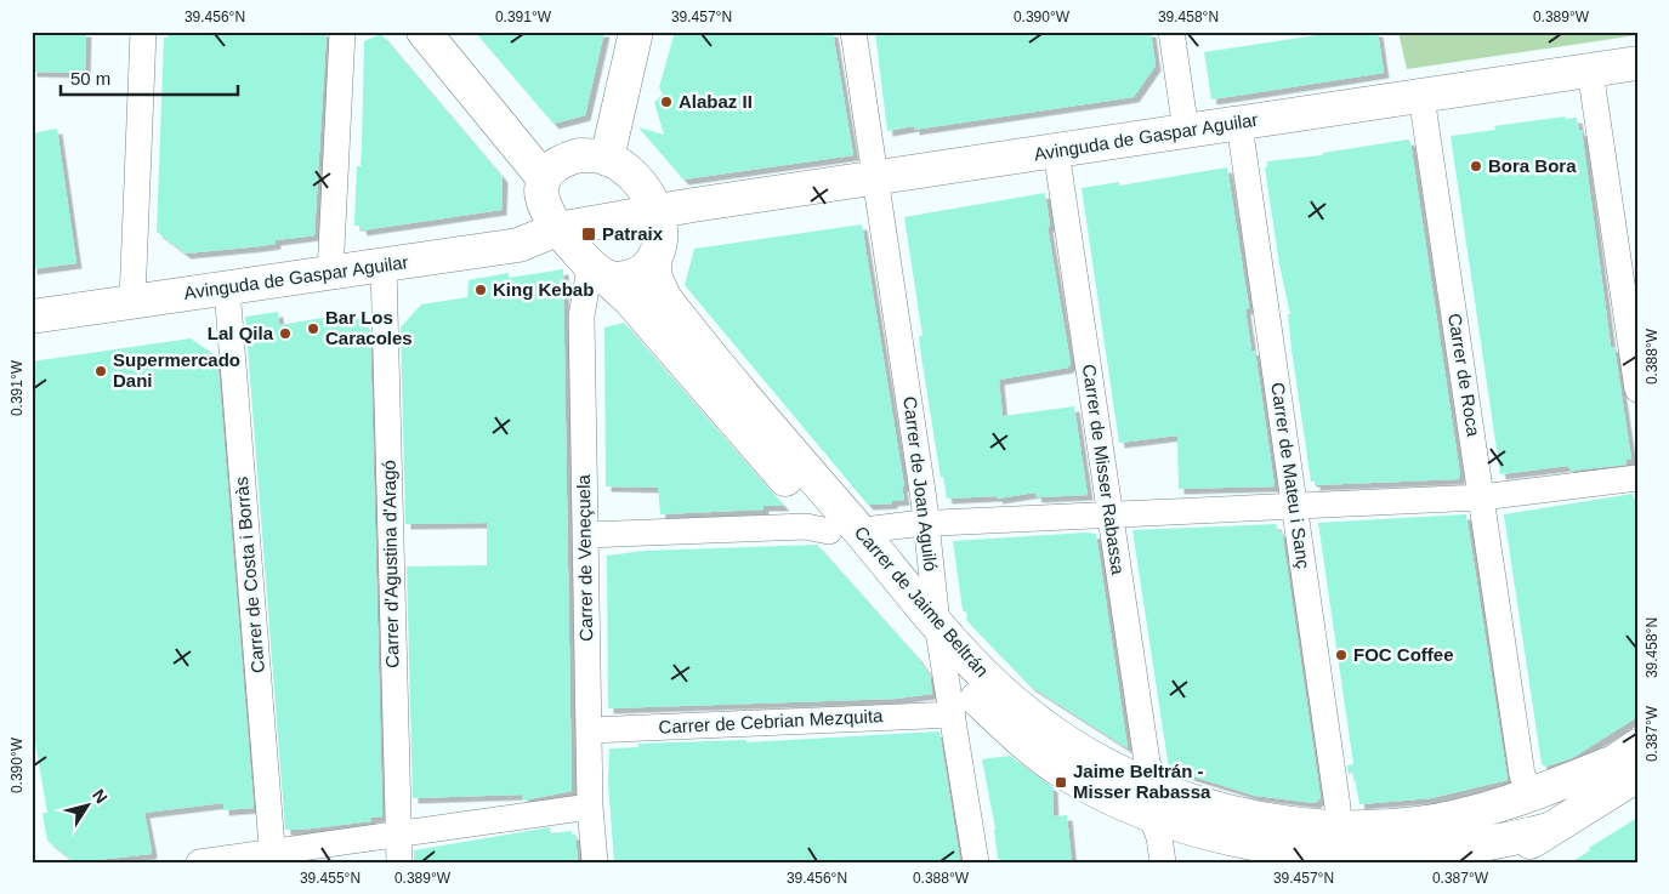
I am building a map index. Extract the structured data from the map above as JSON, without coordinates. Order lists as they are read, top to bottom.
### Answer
{
  "streets": {
    "street": [
      "Avinguda de Gaspar Aguilar",
      "Carrer de Roca",
      "Carrer de Misser Rabassa",
      "Carrer de Mateu i Sanç",
      "Carrer de Joan Aguiló",
      "Carrer de Veneçuela",
      "Carrer d'Agustina d'Aragó",
      "Carrer de Costa i Borràs",
      "Carrer de Jaime Beltrán",
      "Carrer de Cebrian Mezquita"
    ]
  },
  "crossings": [
    ["Avinguda de Gaspar Aguilar", "Carrer de Roca"],
    ["Avinguda de Gaspar Aguilar", "Carrer de Misser Rabassa"],
    ["Avinguda de Gaspar Aguilar", "Carrer de Mateu i Sanç"],
    ["Avinguda de Gaspar Aguilar", "Carrer de Joan Aguiló"],
    ["Avinguda de Gaspar Aguilar", "Carrer d'Agustina d'Aragó"],
    ["Avinguda de Gaspar Aguilar", "Carrer de Costa i Borràs"],
    ["Carrer de Roca", "Carrer de Jaime Beltrán"],
    ["Carrer de Misser Rabassa", "Carrer de Jaime Beltrán"],
    ["Carrer de Mateu i Sanç", "Carrer de Jaime Beltrán"],
    ["Carrer de Joan Aguiló", "Carrer de Jaime Beltrán"],
    ["Carrer de Joan Aguiló", "Carrer de Cebrian Mezquita"],
    ["Carrer de Veneçuela", "Carrer de Jaime Beltrán"],
    ["Carrer de Veneçuela", "Carrer de Cebrian Mezquita"]
  ],
  "places": {
    "other": [
      "Alabaz II",
      "Bora Bora",
      "King Kebab",
      "Bar Los Caracoles",
      "Lal Qila",
      "Supermercado Dani",
      "FOC Coffee"
    ],
    "transit": ["Patraix", "Jaime Beltrán - Misser Rabassa"]
  },
  "scale_bar": "50 m",
  "north": "top right",
  "coordinates": [
    "39.456°N",
    "0.391°W",
    "39.457°N",
    "0.390°W",
    "39.458°N",
    "0.389°W",
    "0.388°W",
    "0.387°W",
    "39.455°N"
  ]
}
